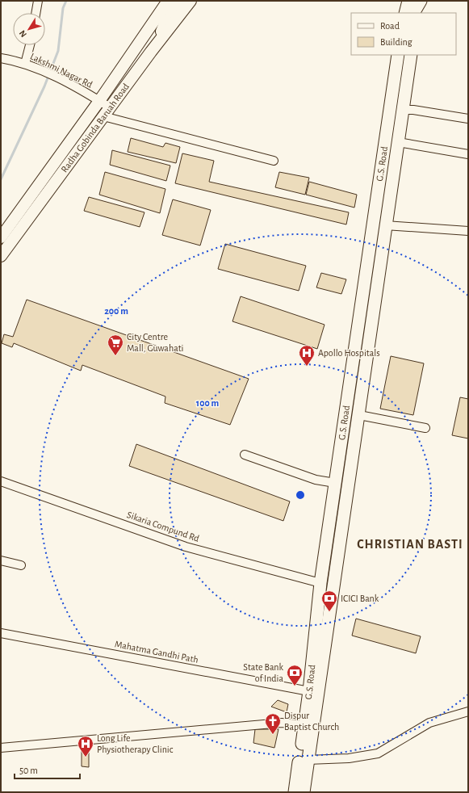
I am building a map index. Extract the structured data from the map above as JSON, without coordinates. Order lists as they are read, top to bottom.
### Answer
{
  "streets": {
    "main road": ["Radha Gobinda Baruah Road", "G.S. Road"],
    "street": ["Lakshmi Nagar Rd", "Sikaria Compund Rd", "Mahatma Gandhi Path"]
  },
  "crossings": [
    ["Lakshmi Nagar Rd", "Radha Gobinda Baruah Road"],
    ["G.S. Road", "Sikaria Compund Rd"],
    ["G.S. Road", "Mahatma Gandhi Path"]
  ],
  "districts": ["CHRISTIAN BASTI"],
  "places": {
    "supermarket": ["City Centre Mall, Guwahati"],
    "hospital": ["Apollo Hospitals", "Long Life Physiotherapy Clinic"],
    "bank": ["ICICI Bank", "State Bank of India"],
    "church": ["Dispur Baptist Church"]
  },
  "legend": ["Road", "Building"],
  "scale_bar": "50 m",
  "north": "bottom left",
  "rings": ["200 m", "100 m"]
}
